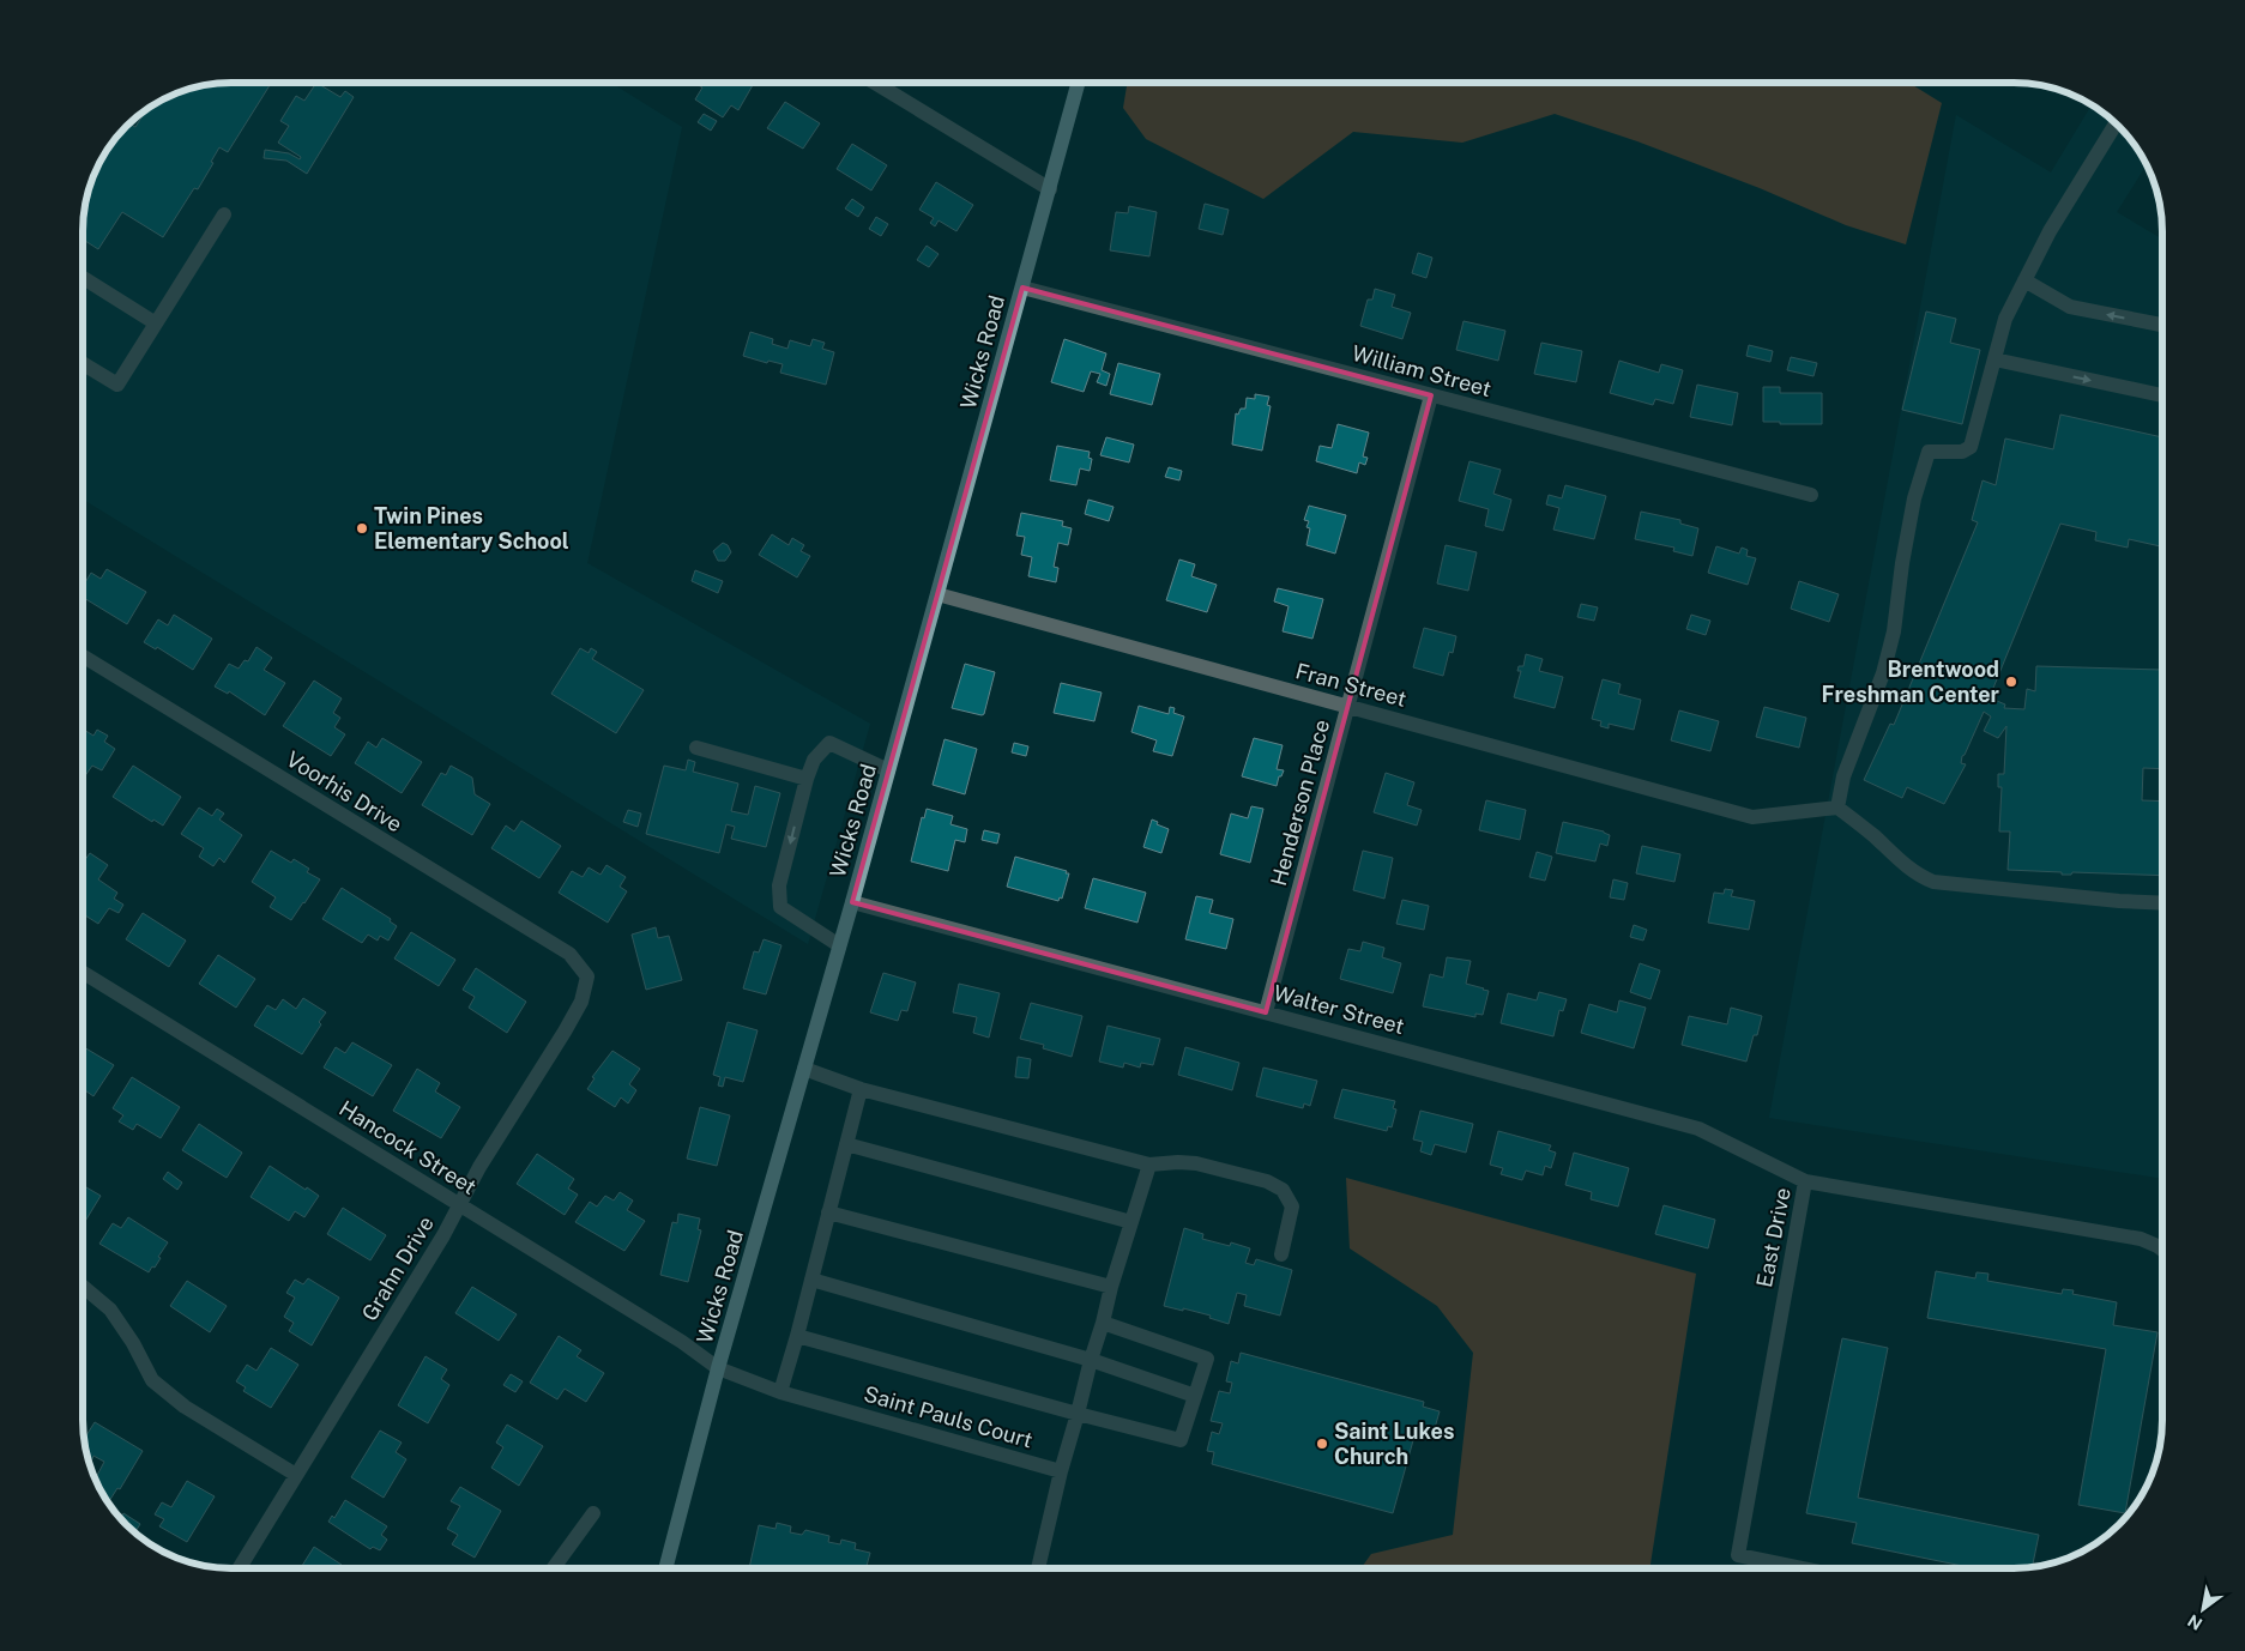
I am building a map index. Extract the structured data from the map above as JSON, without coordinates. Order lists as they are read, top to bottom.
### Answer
{
  "streets": {
    "main road": ["Wicks Road"],
    "street": [
      "William Street",
      "Fran Street",
      "Voorhis Drive",
      "Henderson Place",
      "Walter Street",
      "Hancock Street",
      "East Drive",
      "Grahn Drive",
      "Saint Pauls Court"
    ]
  },
  "crossings": [
    ["Wicks Road", "William Street"],
    ["Wicks Road", "Fran Street"],
    ["Wicks Road", "Walter Street"],
    ["Wicks Road", "Hancock Street"],
    ["Wicks Road", "Saint Pauls Court"],
    ["William Street", "Henderson Place"],
    ["Fran Street", "Henderson Place"],
    ["Voorhis Drive", "Grahn Drive"],
    ["Henderson Place", "Walter Street"],
    ["Walter Street", "East Drive"],
    ["Hancock Street", "Grahn Drive"],
    ["Hancock Street", "Saint Pauls Court"]
  ],
  "places": ["Twin Pines Elementary School", "Brentwood Freshman Center", "Saint Lukes Church"],
  "north": "bottom left"
}
